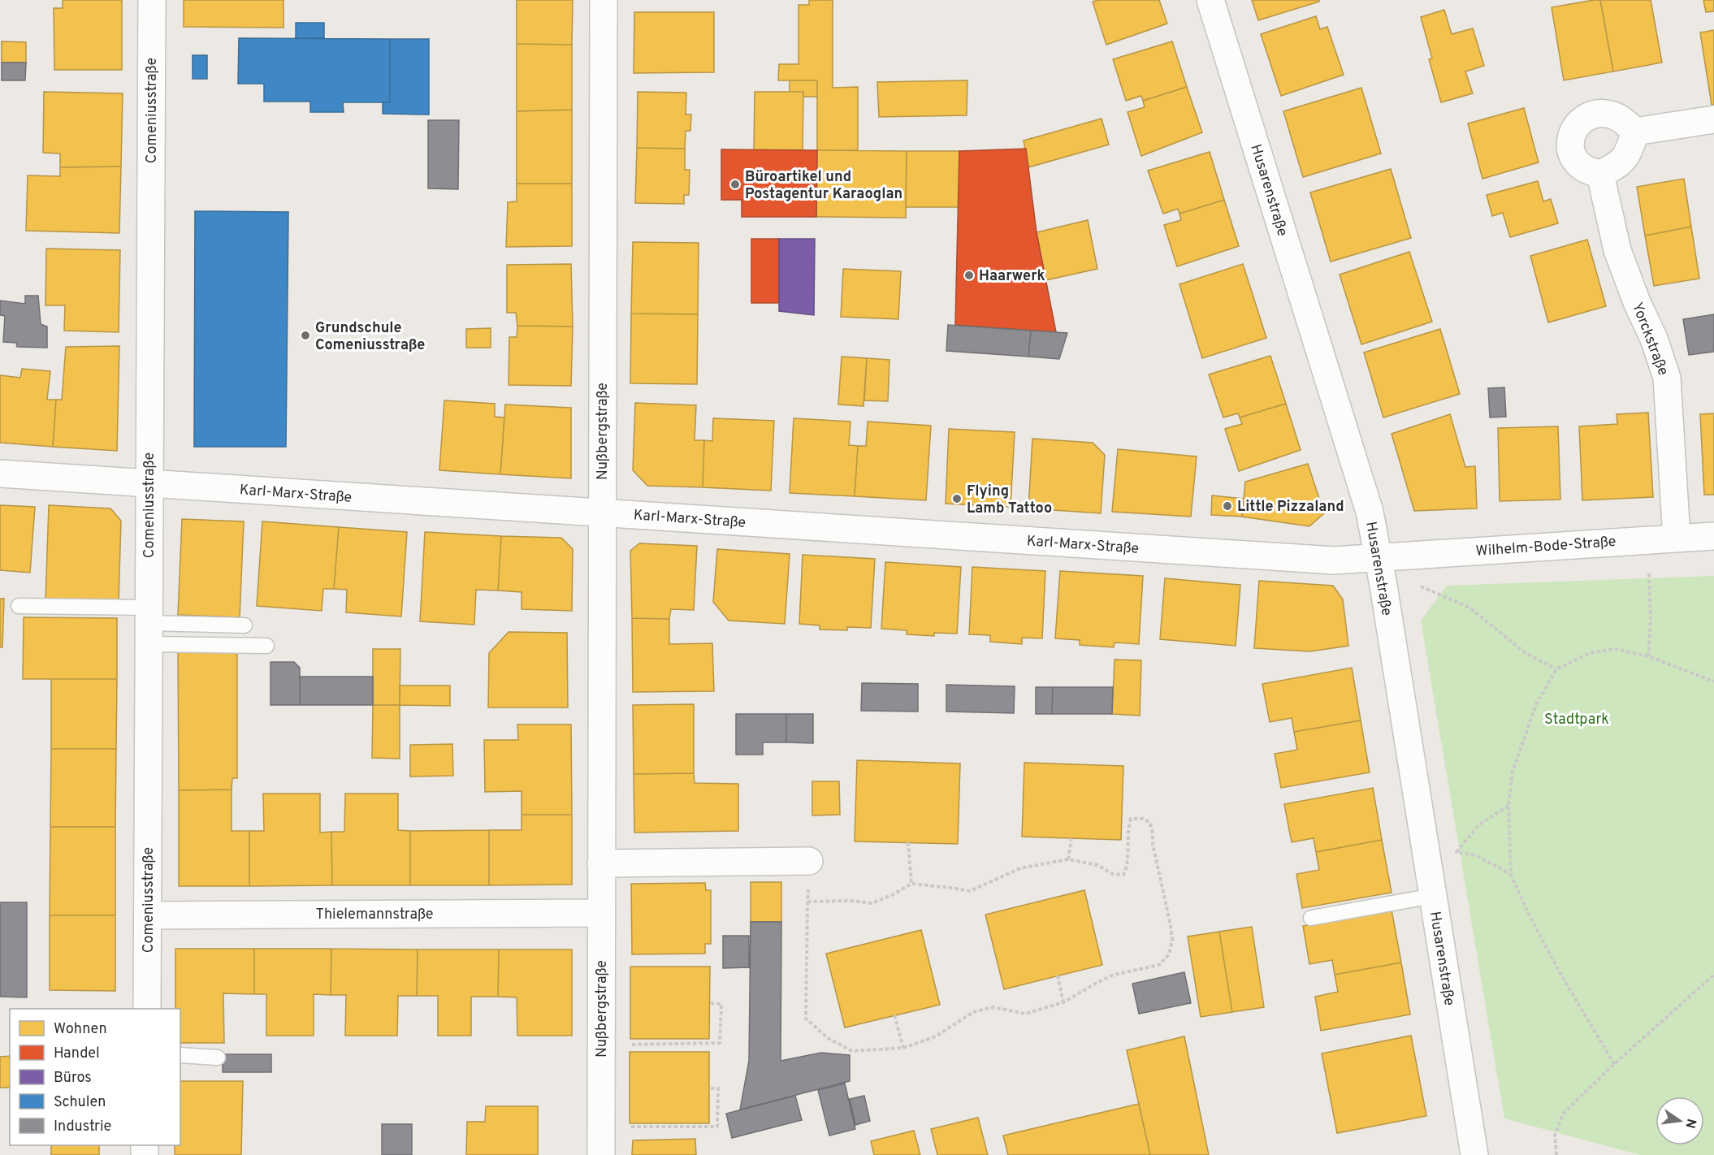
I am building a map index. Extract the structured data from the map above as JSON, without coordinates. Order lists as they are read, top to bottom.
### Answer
{
  "streets": {
    "street": [
      "Comeniusstraße",
      "Husarenstraße",
      "Yorckstraße",
      "Nußbergstraße",
      "Karl-Marx-Straße",
      "Wilhelm-Bode-Straße",
      "Thielemannstraße"
    ]
  },
  "crossings": [
    ["Comeniusstraße", "Karl-Marx-Straße"],
    ["Comeniusstraße", "Thielemannstraße"],
    ["Husarenstraße", "Karl-Marx-Straße"],
    ["Husarenstraße", "Wilhelm-Bode-Straße"],
    ["Yorckstraße", "Wilhelm-Bode-Straße"],
    ["Nußbergstraße", "Karl-Marx-Straße"],
    ["Nußbergstraße", "Thielemannstraße"],
    ["Karl-Marx-Straße", "Wilhelm-Bode-Straße"]
  ],
  "parks": ["Stadtpark"],
  "places": [
    "Büroartikel und Postagentur Karaoglan",
    "Haarwerk",
    "Grundschule Comeniusstraße",
    "Flying Lamb Tattoo",
    "Little Pizzaland"
  ],
  "legend": [
    "Wohnen",
    "Handel",
    "Büros",
    "Schulen",
    "Industrie"
  ],
  "north": "right"
}
